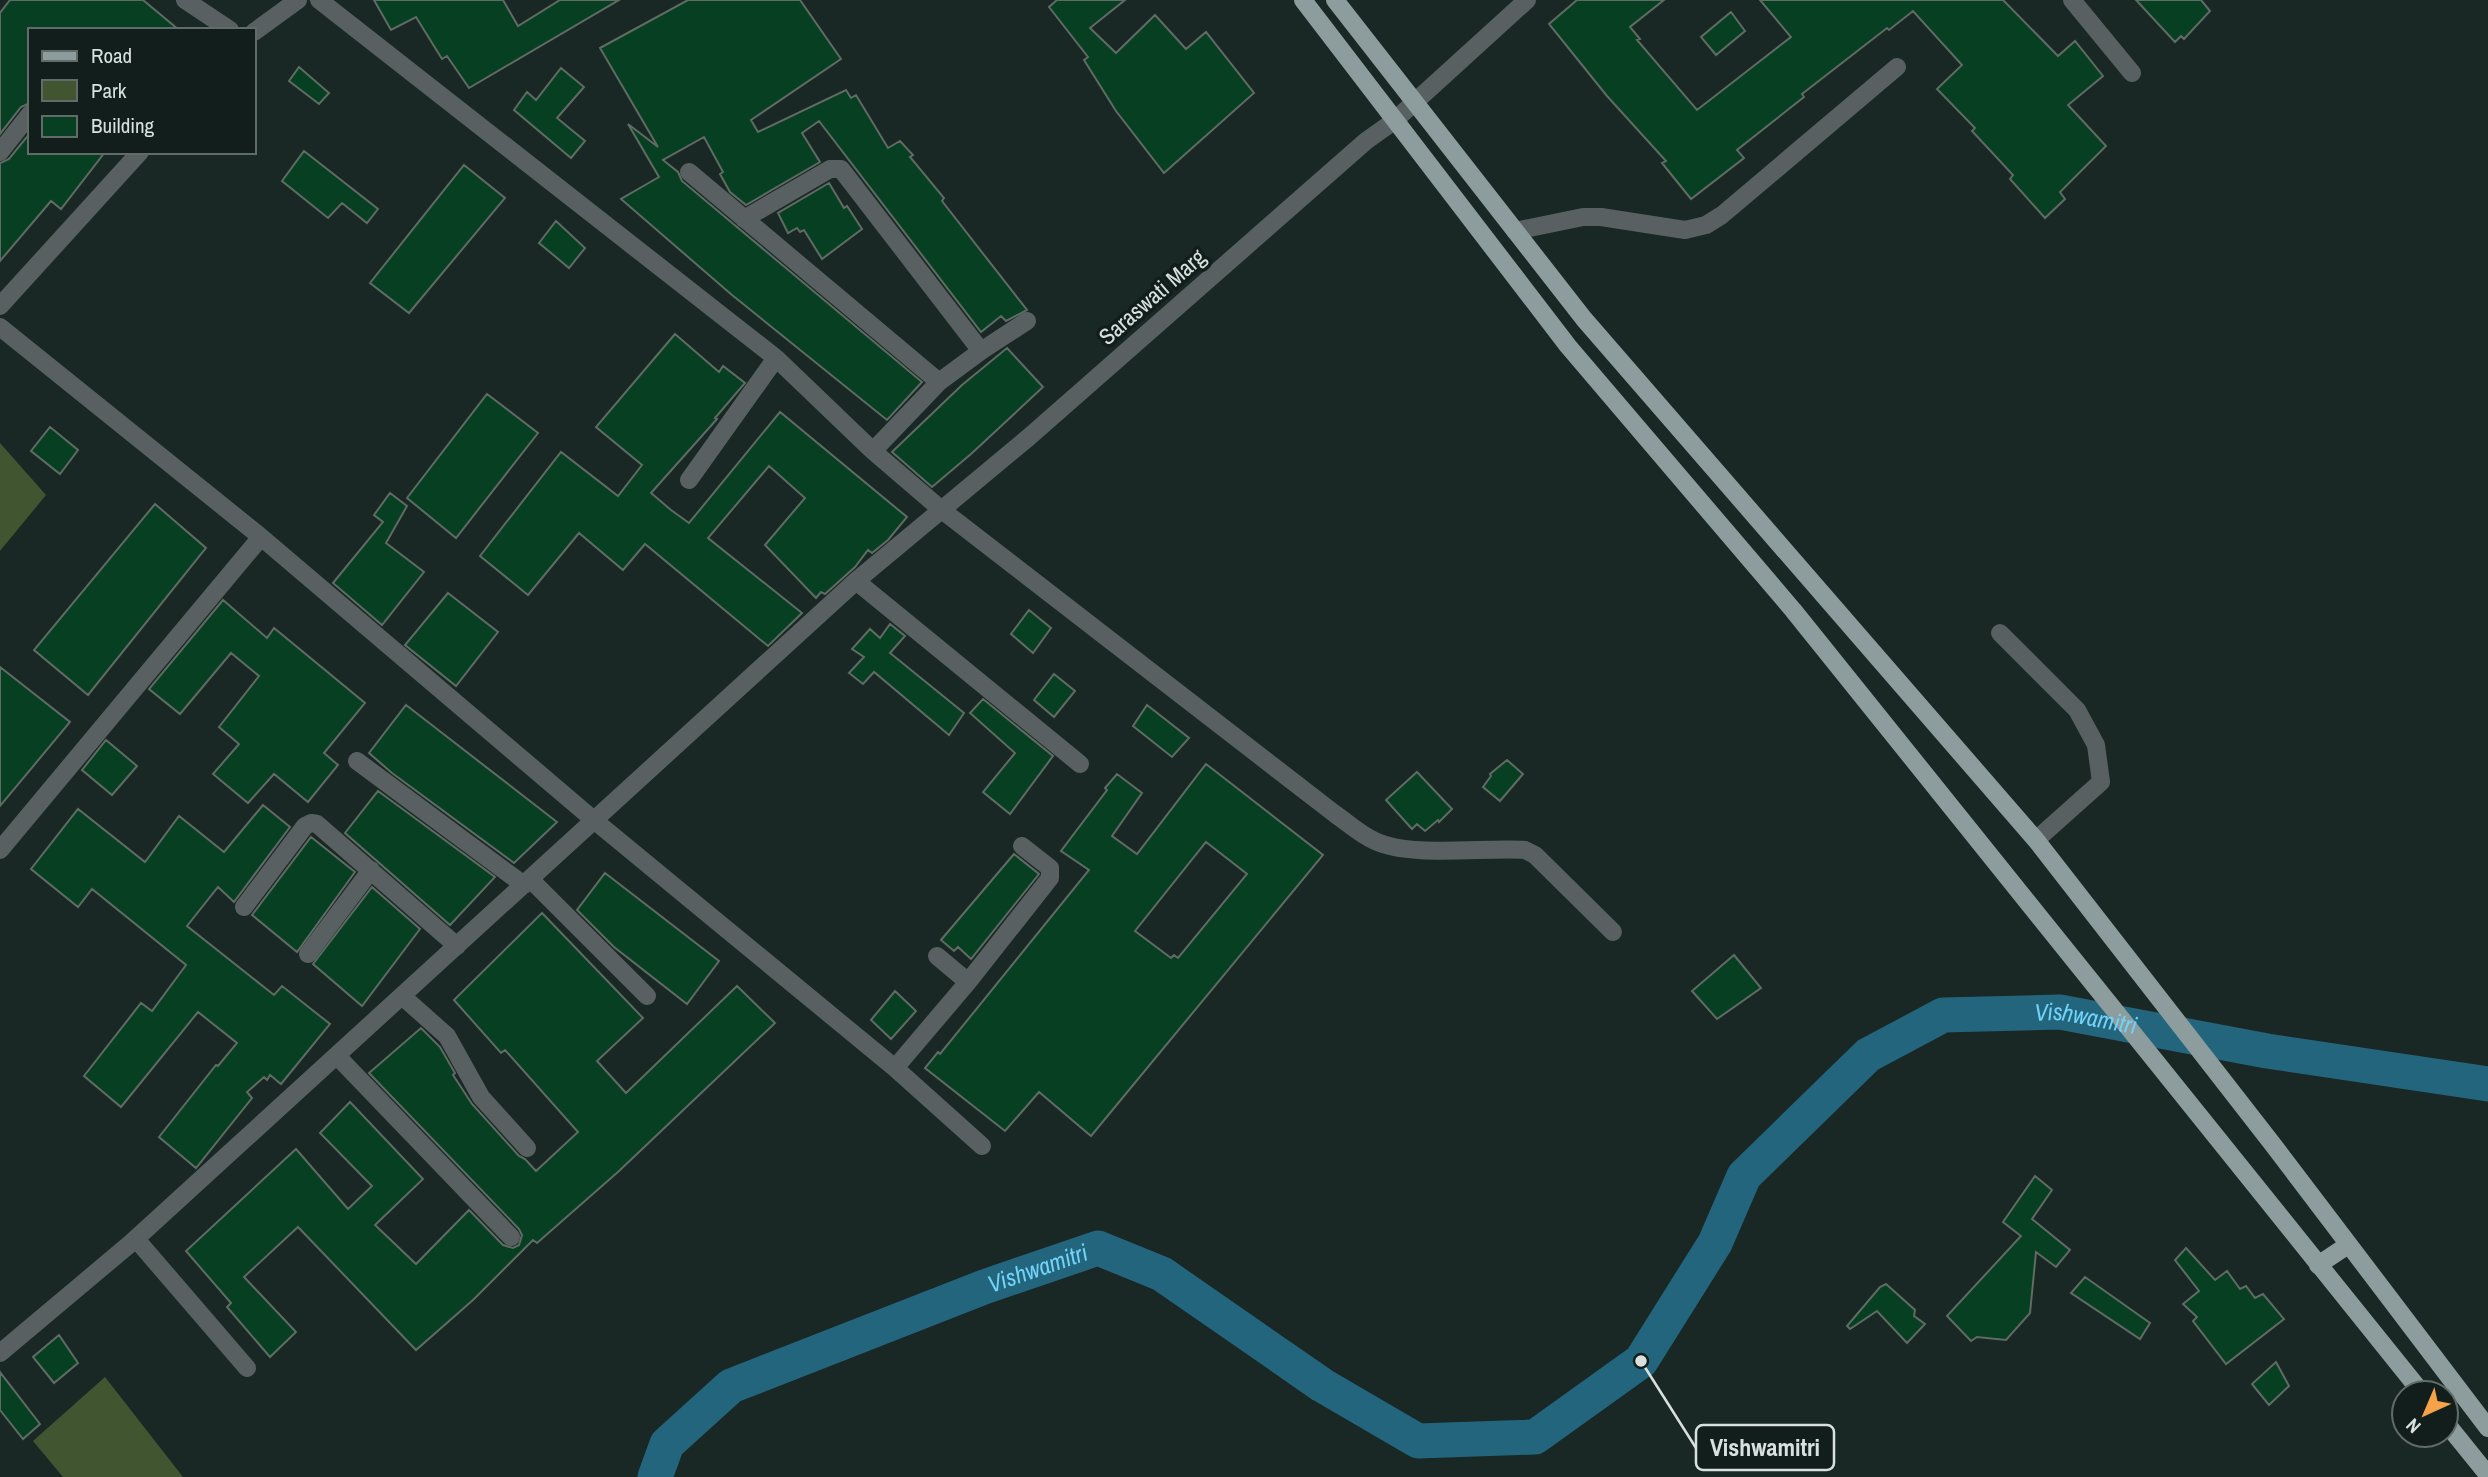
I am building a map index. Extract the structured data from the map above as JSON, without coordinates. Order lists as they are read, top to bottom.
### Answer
{
  "streets": {
    "street": ["Saraswati Marg"]
  },
  "water": ["Vishwamitri"],
  "places": ["Vishwamitri"],
  "legend": ["Road", "Park", "Building"],
  "north": "bottom left"
}
